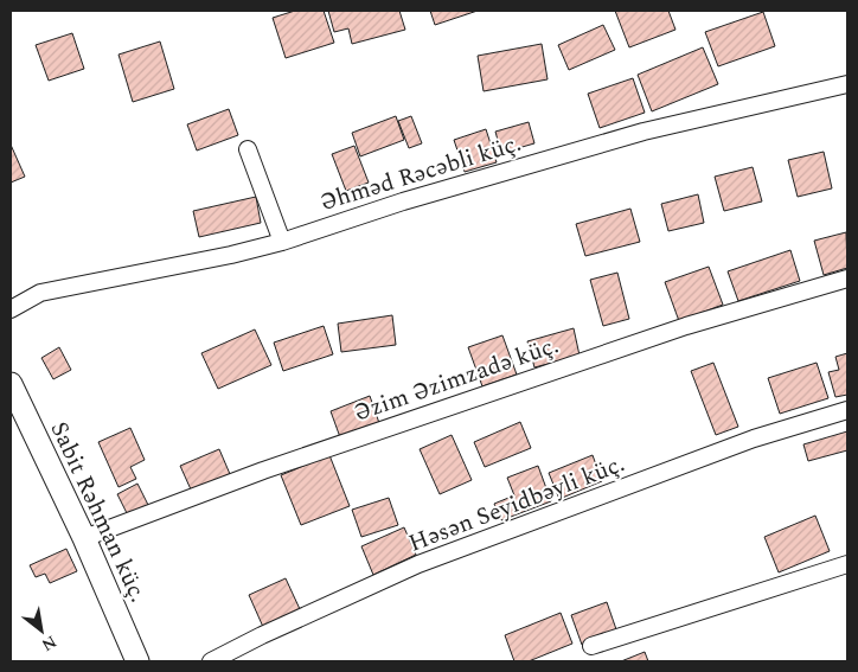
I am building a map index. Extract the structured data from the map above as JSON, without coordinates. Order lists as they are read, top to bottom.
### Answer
{
  "streets": {
    "main road": ["Sabit Rəhman küç."],
    "street": ["Əhməd Rəcəbli küç.", "Əzim Əzimzadə küç.", "Həsən Seyidbəyli küç."]
  },
  "crossings": [
    ["Əzim Əzimzadə küç.", "Sabit Rəhman küç."]
  ],
  "north": "bottom right"
}
